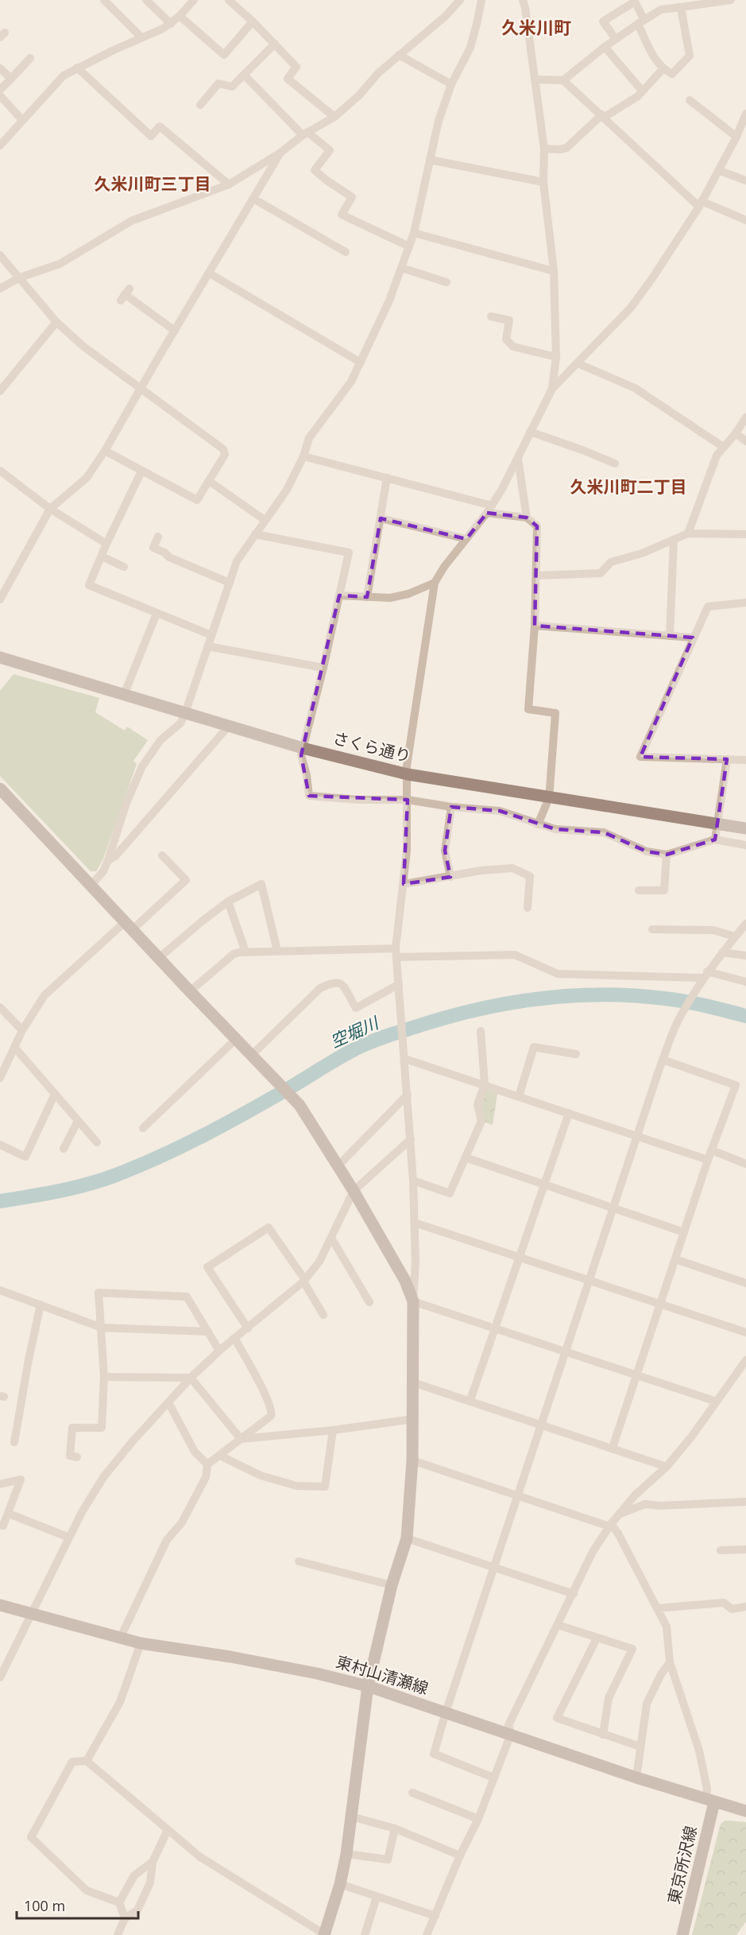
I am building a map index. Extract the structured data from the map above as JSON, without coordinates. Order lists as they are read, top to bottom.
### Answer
{
  "streets": {
    "street": ["さくら通り", "東村山清瀬線", "東京所沢線"]
  },
  "crossings": [
    ["東村山清瀬線", "東京所沢線"]
  ],
  "districts": ["久米川町", "久米川町三丁目", "久米川町二丁目"],
  "water": ["空堀川"],
  "scale_bar": "100 m"
}
